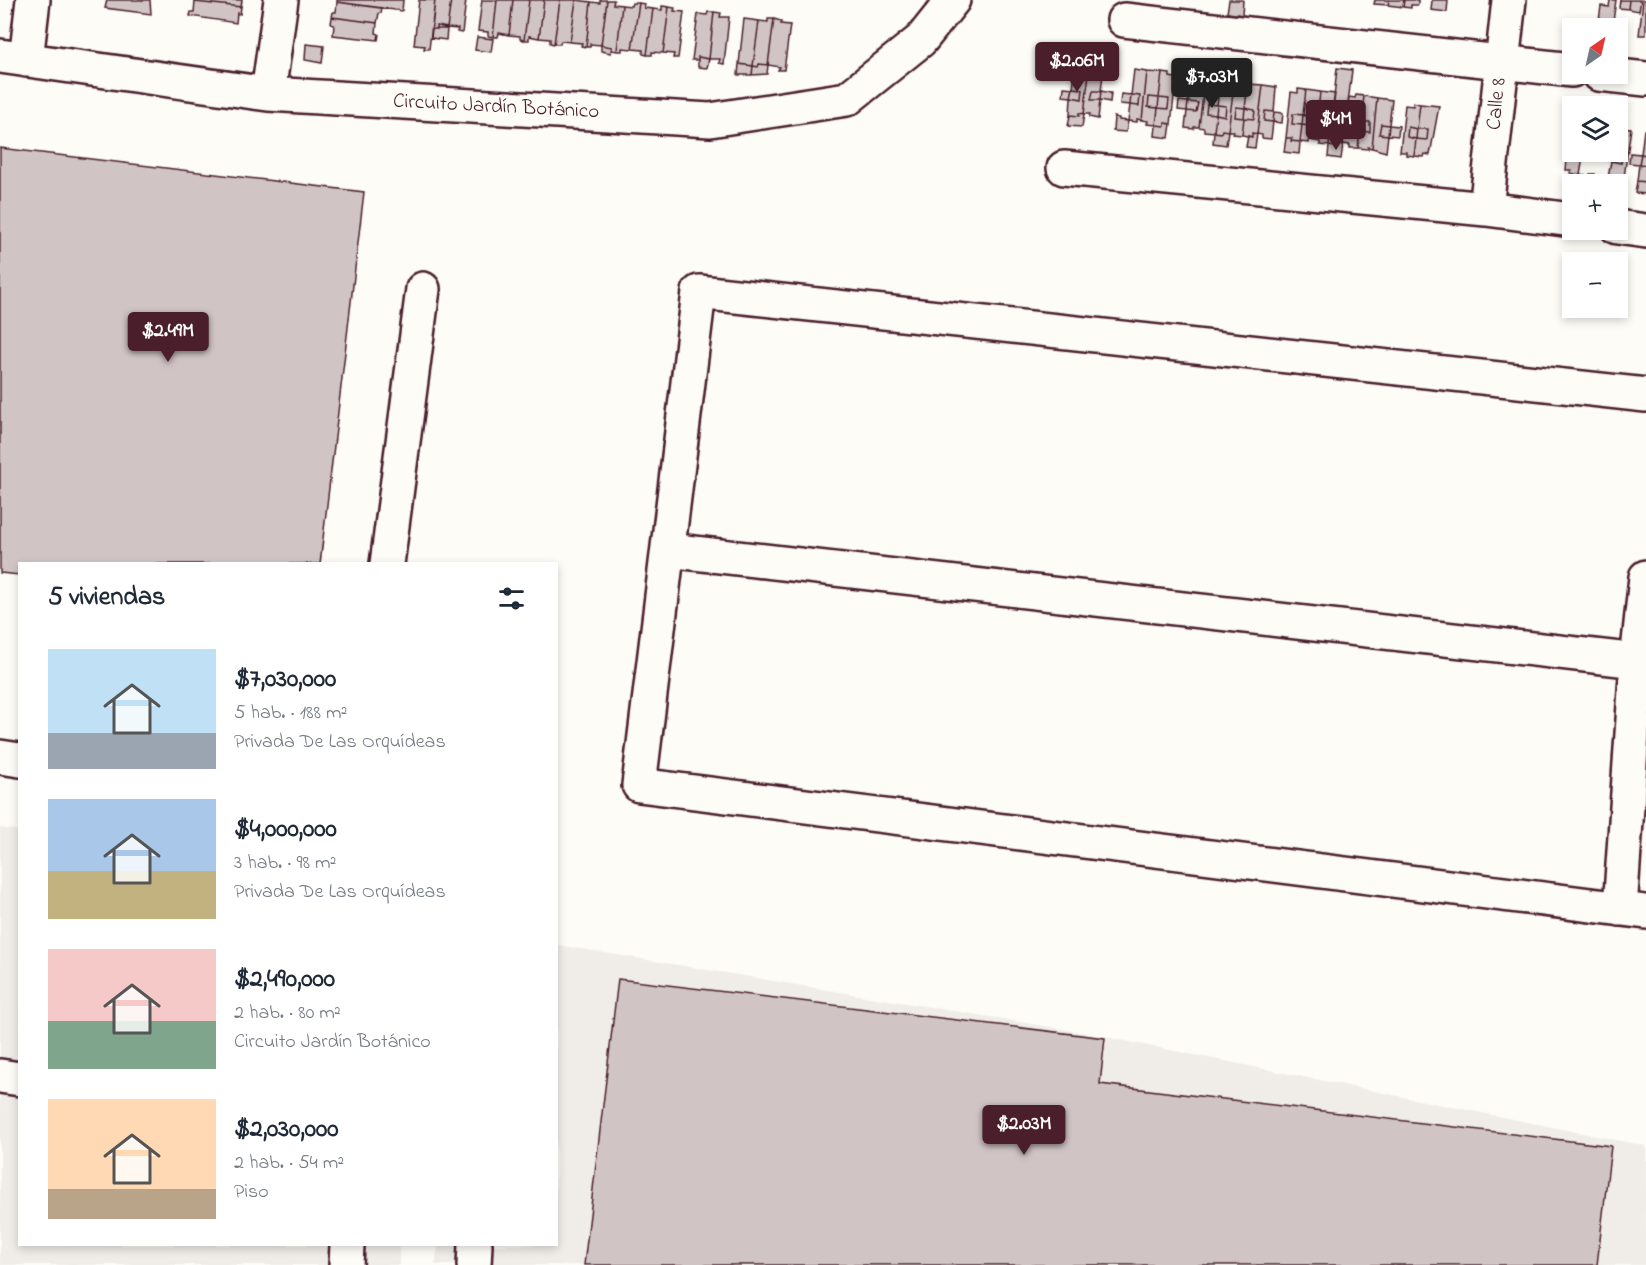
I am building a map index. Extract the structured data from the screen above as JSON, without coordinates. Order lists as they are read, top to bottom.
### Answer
{
  "streets": {
    "street": ["Calle 8", "Circuito Jardín Botánico"]
  },
  "north": "top right",
  "page": {
    "map_buttons": ["+", "−"],
    "price": [
      "$2.06M",
      "$7.03M",
      "$4M",
      "$2.49M",
      "$2.03M"
    ],
    "heading": "5 viviendas",
    "list": [
      {
        "name": "$7,030,000",
        "note": "5 hab. · 188 m² · Privada De Las Orquídeas"
      },
      {
        "name": "$4,000,000",
        "note": "3 hab. · 98 m² · Privada De Las Orquídeas"
      },
      {
        "name": "$2,490,000",
        "note": "2 hab. · 80 m² · Circuito Jardín Botánico"
      },
      {
        "name": "$2,030,000",
        "note": "2 hab. · 54 m² · Piso"
      }
    ]
  }
}
